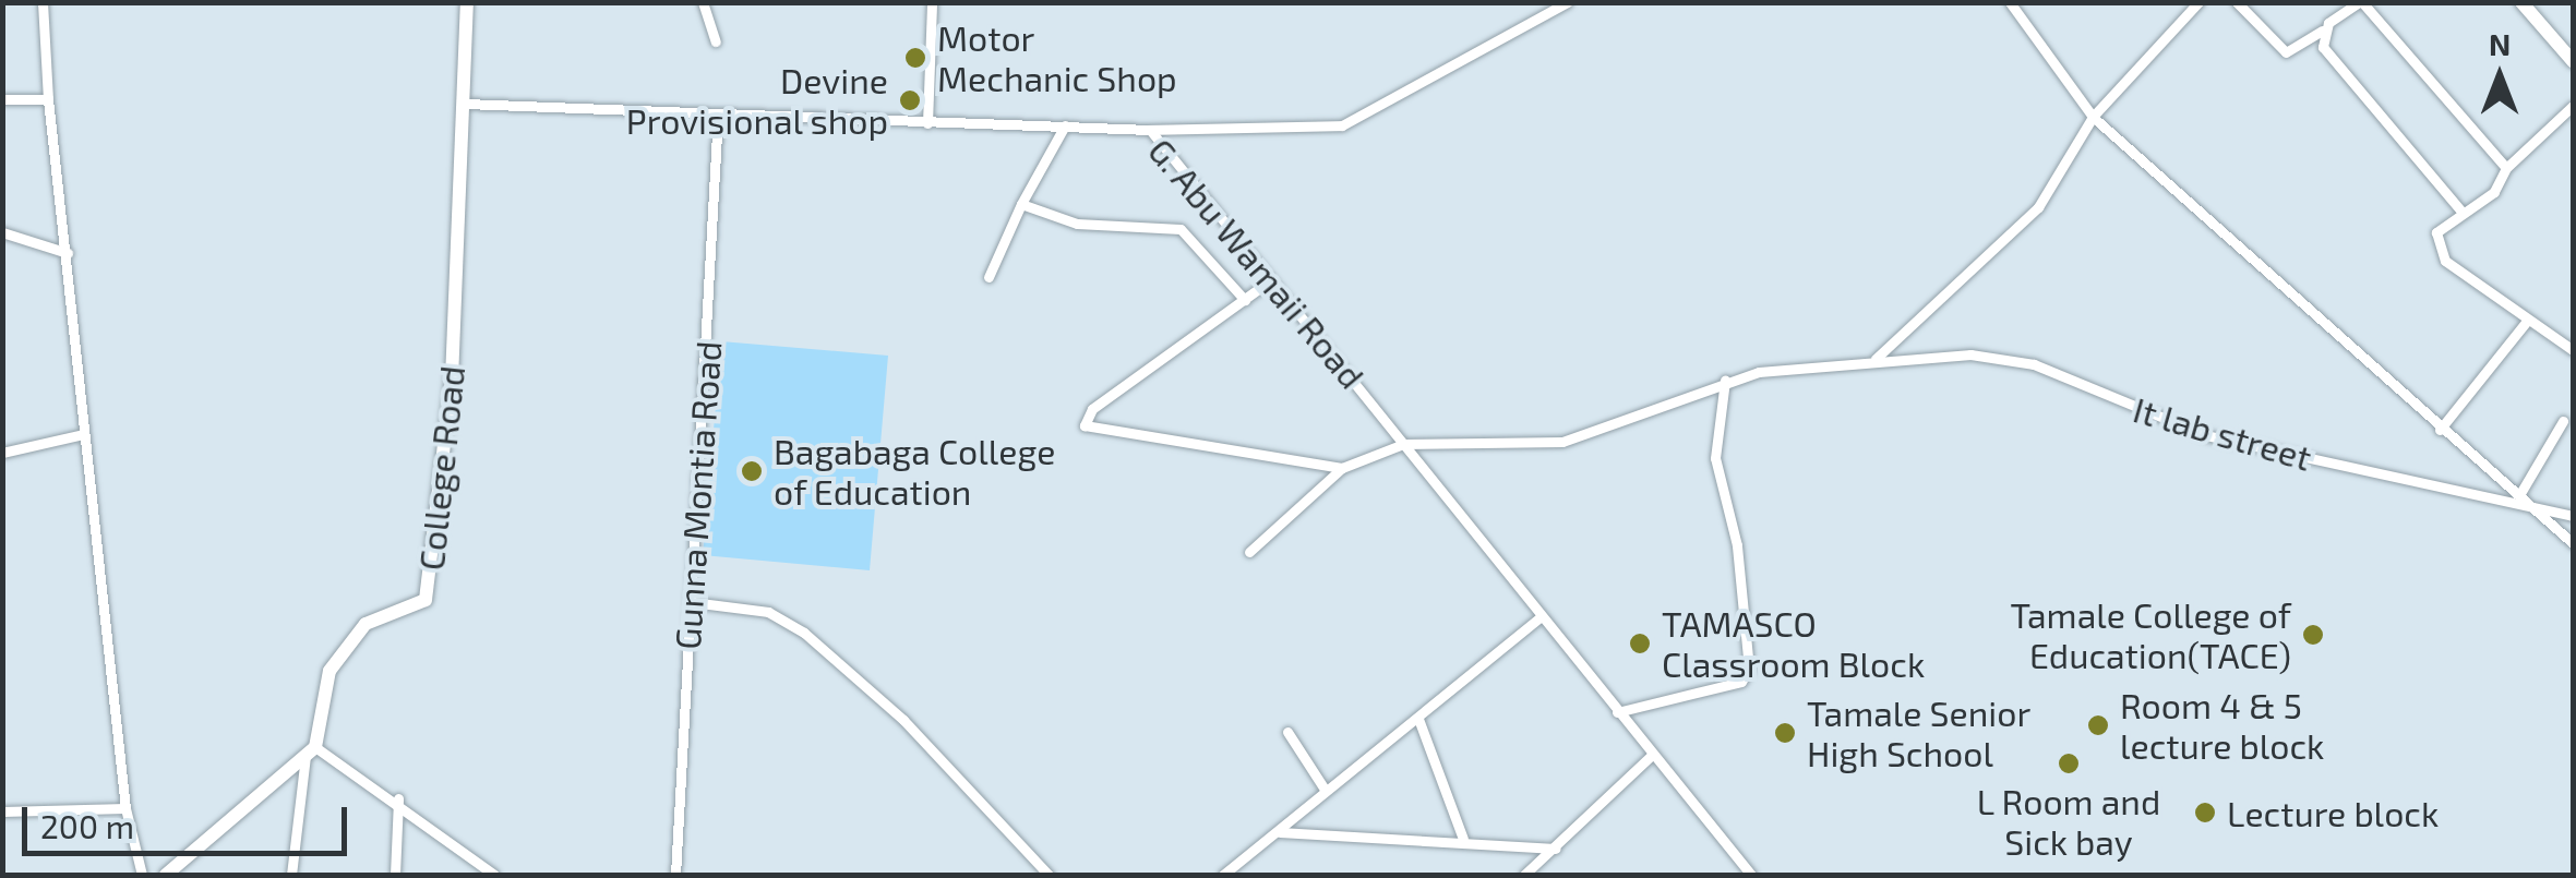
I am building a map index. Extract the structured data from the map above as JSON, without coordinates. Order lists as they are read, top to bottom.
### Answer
{
  "streets": {
    "street": [
      "G. Abu Wamaii Road",
      "It lab street",
      "College Road",
      "Gunna Montia Road"
    ]
  },
  "crossings": [
    ["G. Abu Wamaii Road", "It lab street"],
    ["G. Abu Wamaii Road", "College Road"],
    ["G. Abu Wamaii Road", "Gunna Montia Road"]
  ],
  "places": [
    "Motor Mechanic Shop",
    "Devine Provisional shop",
    "Bagabaga College of Education",
    "Tamale College of Education(TACE)",
    "TAMASCO Classroom Block",
    "Room 4 & 5 lecture block",
    "Tamale Senior High School",
    "L Room and Sick bay",
    "Lecture block"
  ],
  "scale_bar": "200 m",
  "north": "top"
}
